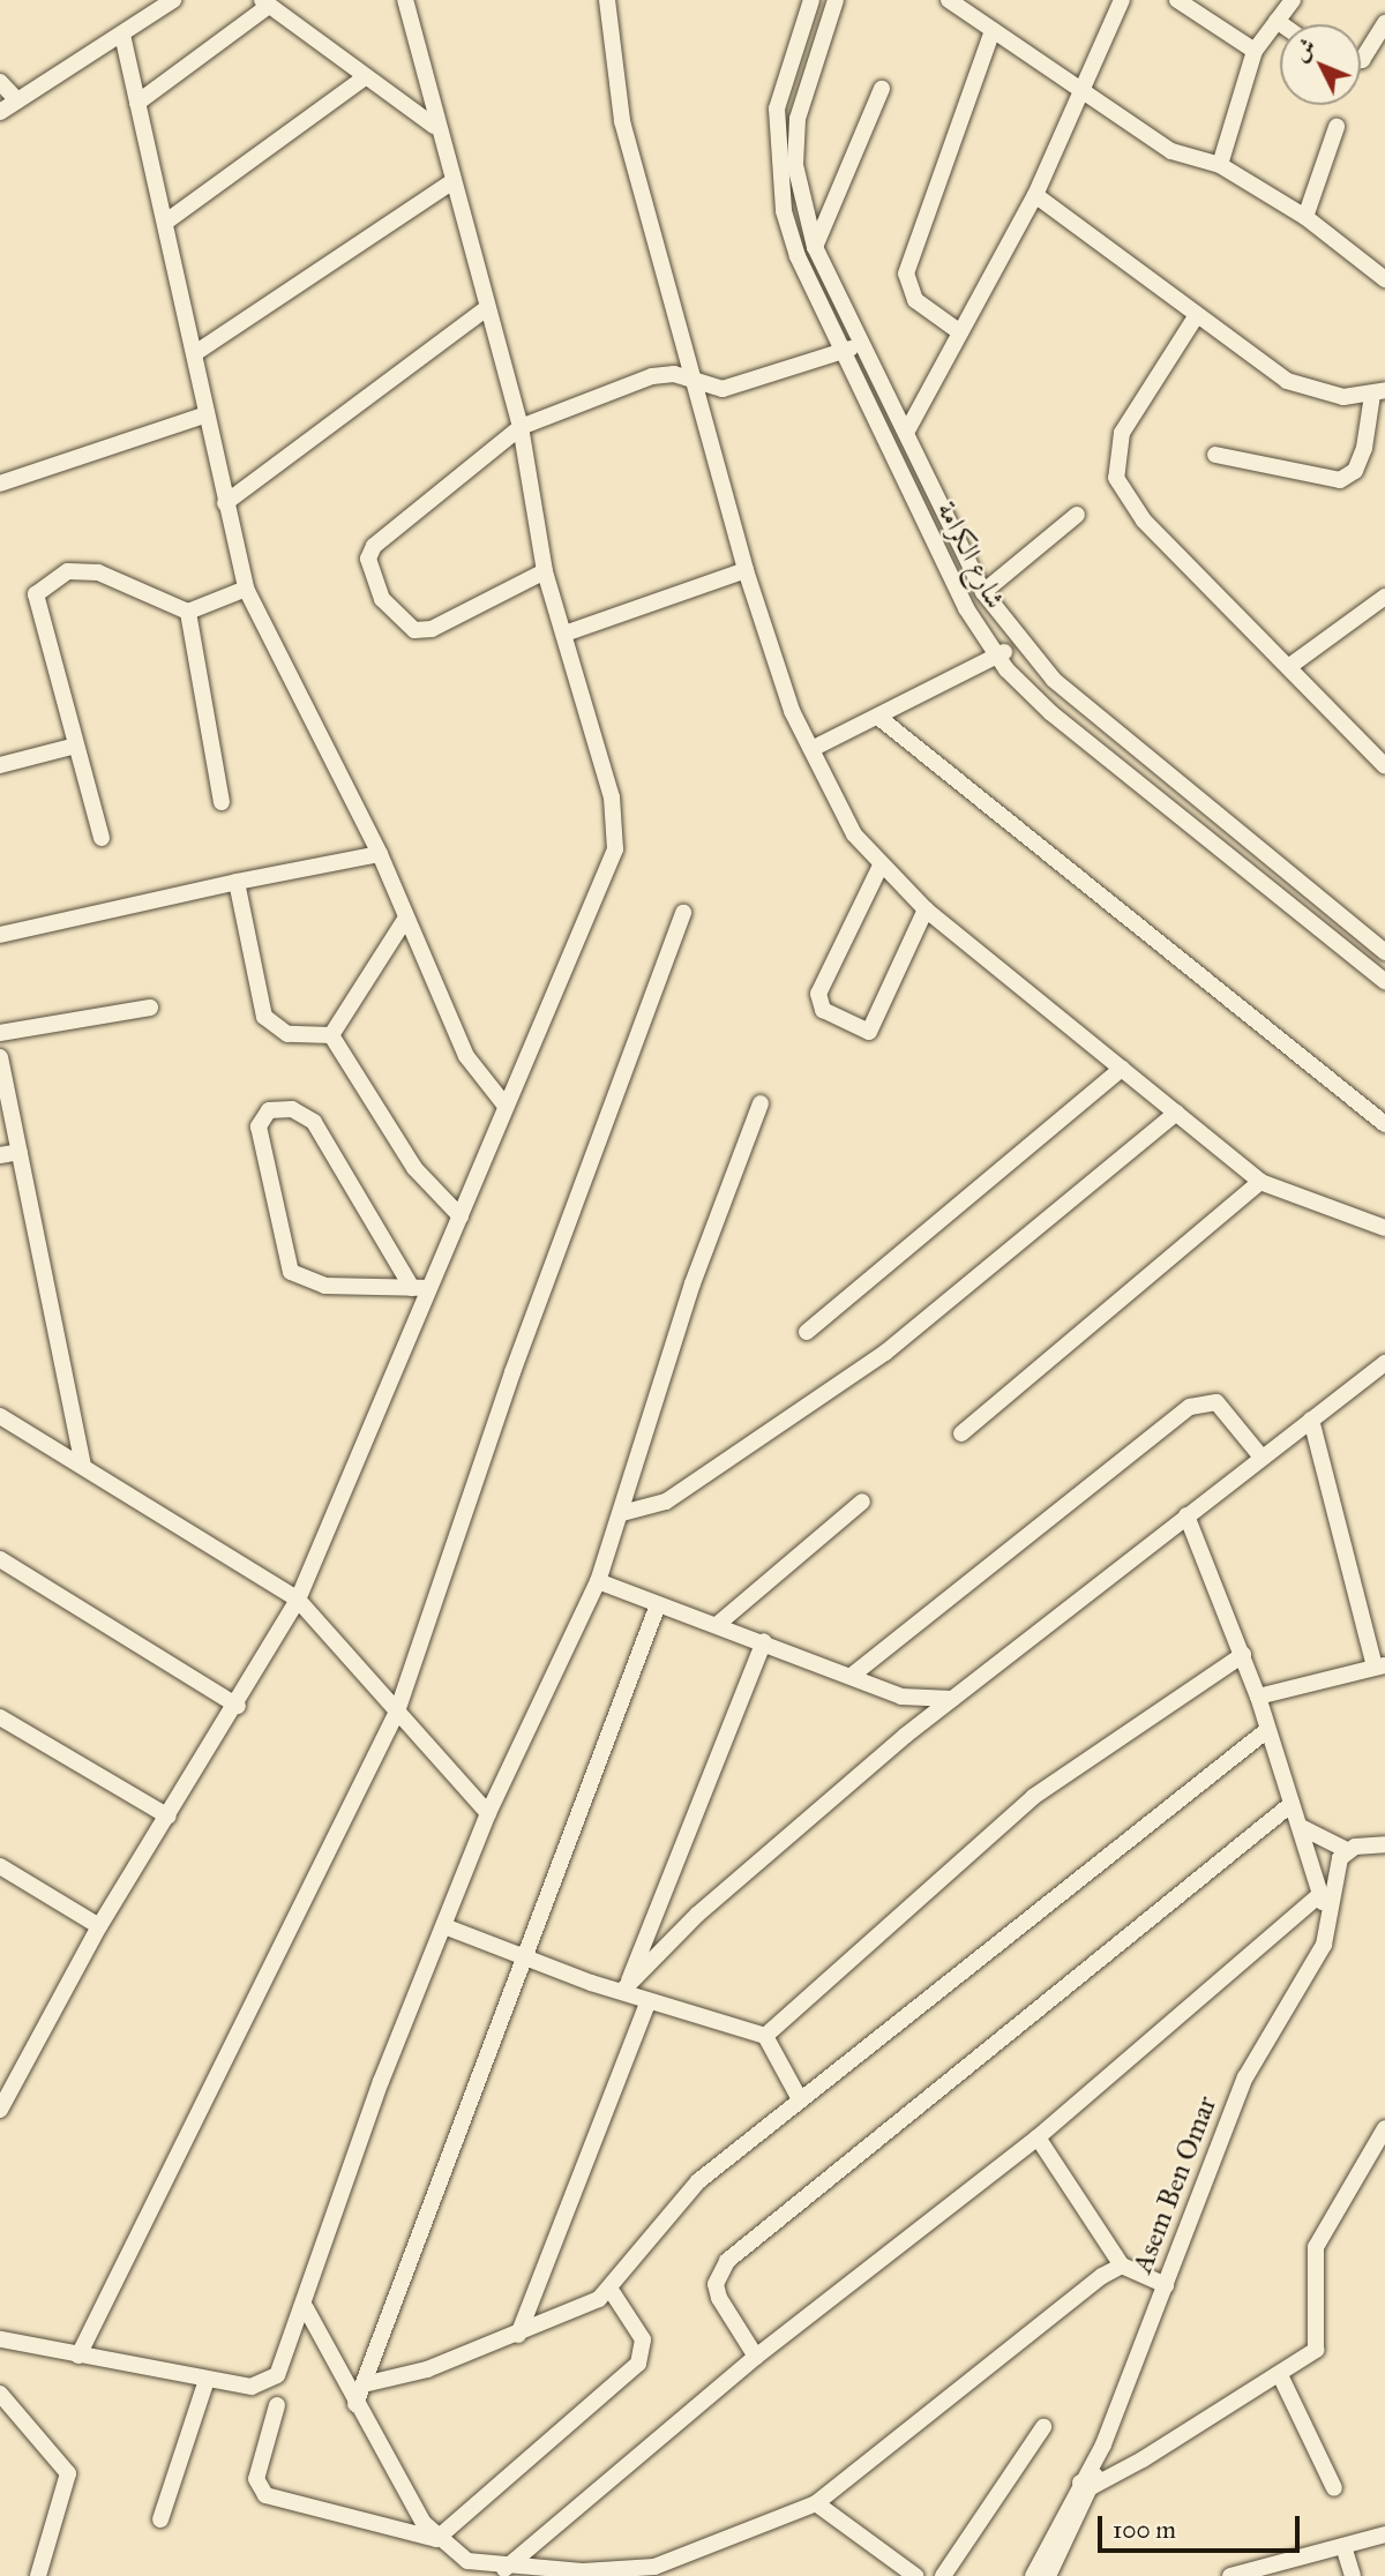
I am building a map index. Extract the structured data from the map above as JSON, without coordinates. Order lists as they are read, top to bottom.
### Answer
{
  "streets": {
    "street": ["شارع الكرامة", "Asem Ben Omar"]
  },
  "scale_bar": "100 m",
  "north": "top left"
}
